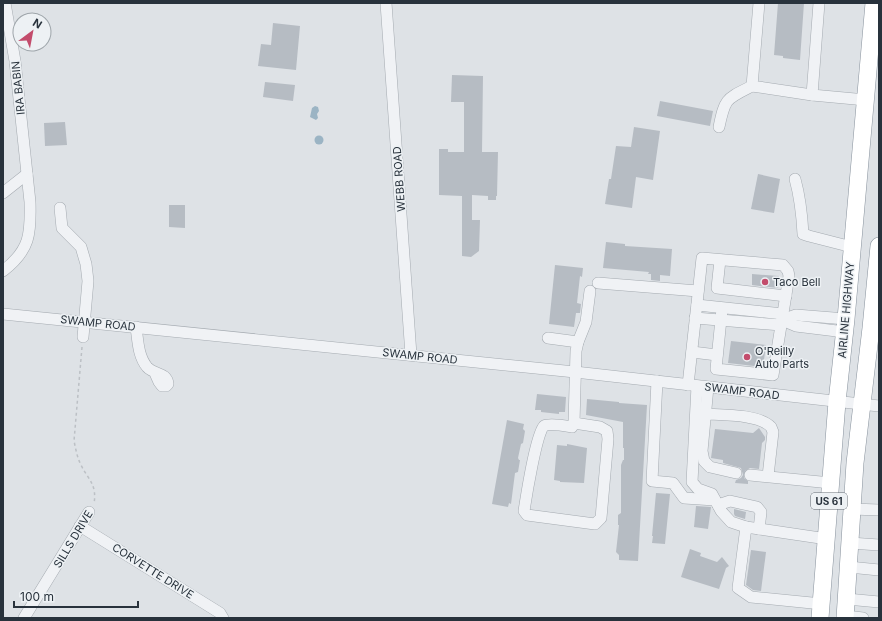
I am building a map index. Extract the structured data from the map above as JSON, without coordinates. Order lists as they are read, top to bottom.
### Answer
{
  "streets": {
    "highway": ["AIRLINE HIGHWAY", "US 61"],
    "street": [
      "IRA BABIN",
      "WEBB ROAD",
      "SWAMP ROAD",
      "SILLS DRIVE",
      "CORVETTE DRIVE"
    ]
  },
  "crossings": [
    ["WEBB ROAD", "SWAMP ROAD"],
    ["AIRLINE HIGHWAY", "SWAMP ROAD"],
    ["SWAMP ROAD", "US 61"],
    ["SILLS DRIVE", "CORVETTE DRIVE"]
  ],
  "places": ["Taco Bell", "O'Reilly Auto Parts"],
  "scale_bar": "100 m",
  "north": "top right"
}
